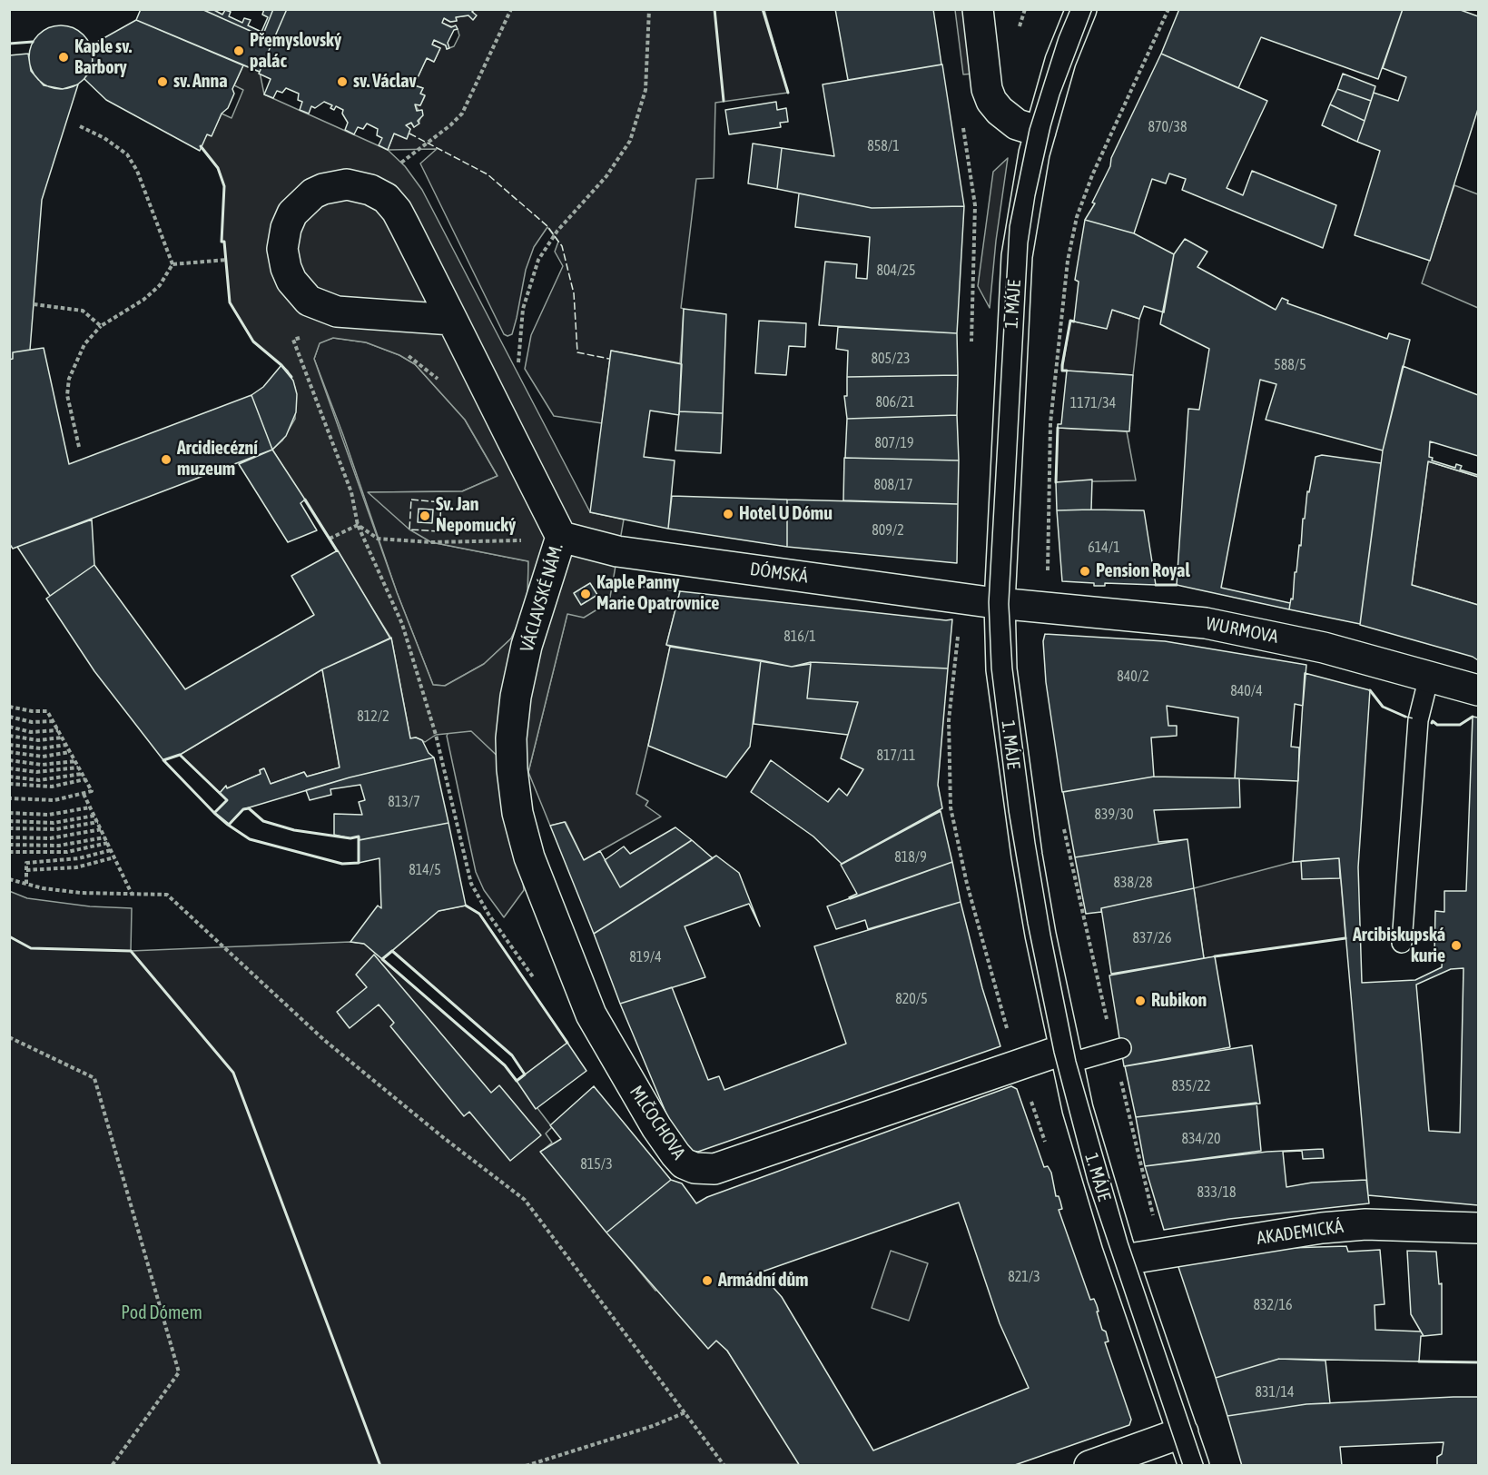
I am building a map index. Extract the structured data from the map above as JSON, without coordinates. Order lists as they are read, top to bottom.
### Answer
{
  "streets": {
    "street": [
      "1. MÁJE",
      "DÓMSKÁ",
      "VÁCLAVSKÉ NÁM.",
      "WURMOVA",
      "MLČOCHOVA",
      "AKADEMICKÁ"
    ]
  },
  "crossings": [
    ["1. MÁJE", "DÓMSKÁ"],
    ["1. MÁJE", "WURMOVA"],
    ["1. MÁJE", "MLČOCHOVA"],
    ["1. MÁJE", "AKADEMICKÁ"],
    ["DÓMSKÁ", "VÁCLAVSKÉ NÁM."],
    ["DÓMSKÁ", "WURMOVA"],
    ["VÁCLAVSKÉ NÁM.", "MLČOCHOVA"]
  ],
  "parks": ["Pod Dómem"],
  "places": [
    "Přemyslovský palác",
    "Kaple sv. Barbory",
    "sv. Anna",
    "sv. Václav",
    "Arcidiecézní muzeum",
    "Hotel U Dómu",
    "Sv. Jan Nepomucký",
    "Pension Royal",
    "Kaple Panny Marie Opatrovnice",
    "Arcibiskupská kurie",
    "Rubikon",
    "Armádní dům"
  ],
  "house_numbers": [
    "870/38",
    "858/1",
    "804/25",
    "805/23",
    "588/5",
    "806/21",
    "1171/34",
    "807/19",
    "808/17",
    "809/2",
    "614/1",
    "816/1",
    "840/2",
    "840/4",
    "812/2",
    "817/11",
    "813/7",
    "839/30",
    "818/9",
    "814/5",
    "838/28",
    "837/26",
    "819/4",
    "820/5",
    "835/22",
    "834/20",
    "815/3",
    "833/18",
    "821/3",
    "832/16",
    "831/14"
  ]
}
